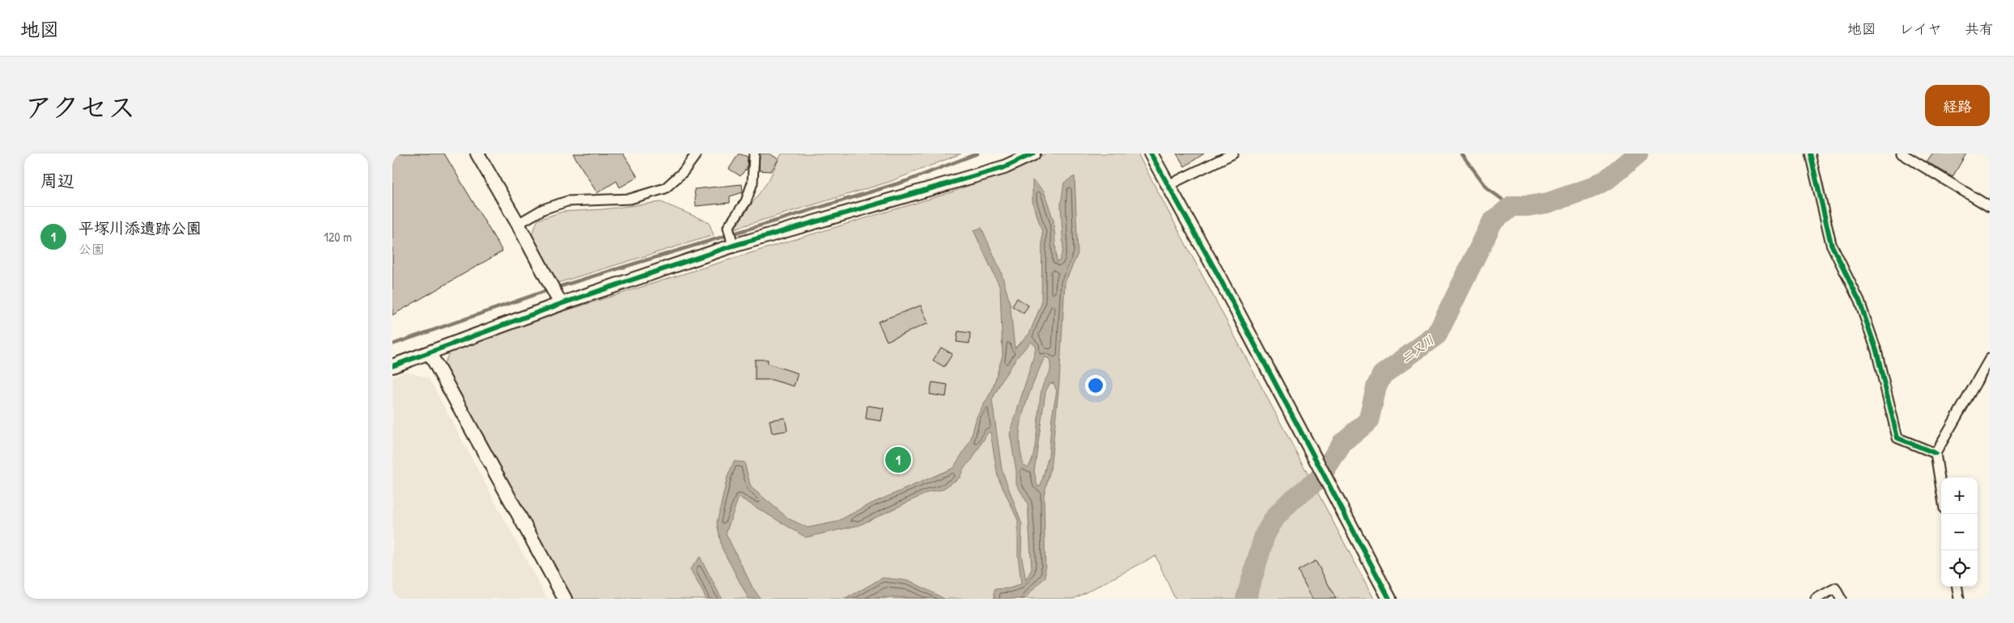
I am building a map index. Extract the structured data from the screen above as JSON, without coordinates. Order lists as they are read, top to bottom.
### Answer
{
  "water": ["二又川"],
  "page": {
    "header": "地図",
    "nav": ["地図", "レイヤ", "共有"],
    "title": "アクセス",
    "buttons": "経路",
    "heading": "周辺",
    "list": [
      {
        "mark": "1",
        "name": "平塚川添遺跡公園",
        "note": "公園",
        "value": "120 m"
      }
    ],
    "pins": "1",
    "map_buttons": ["+", "−"]
  }
}
